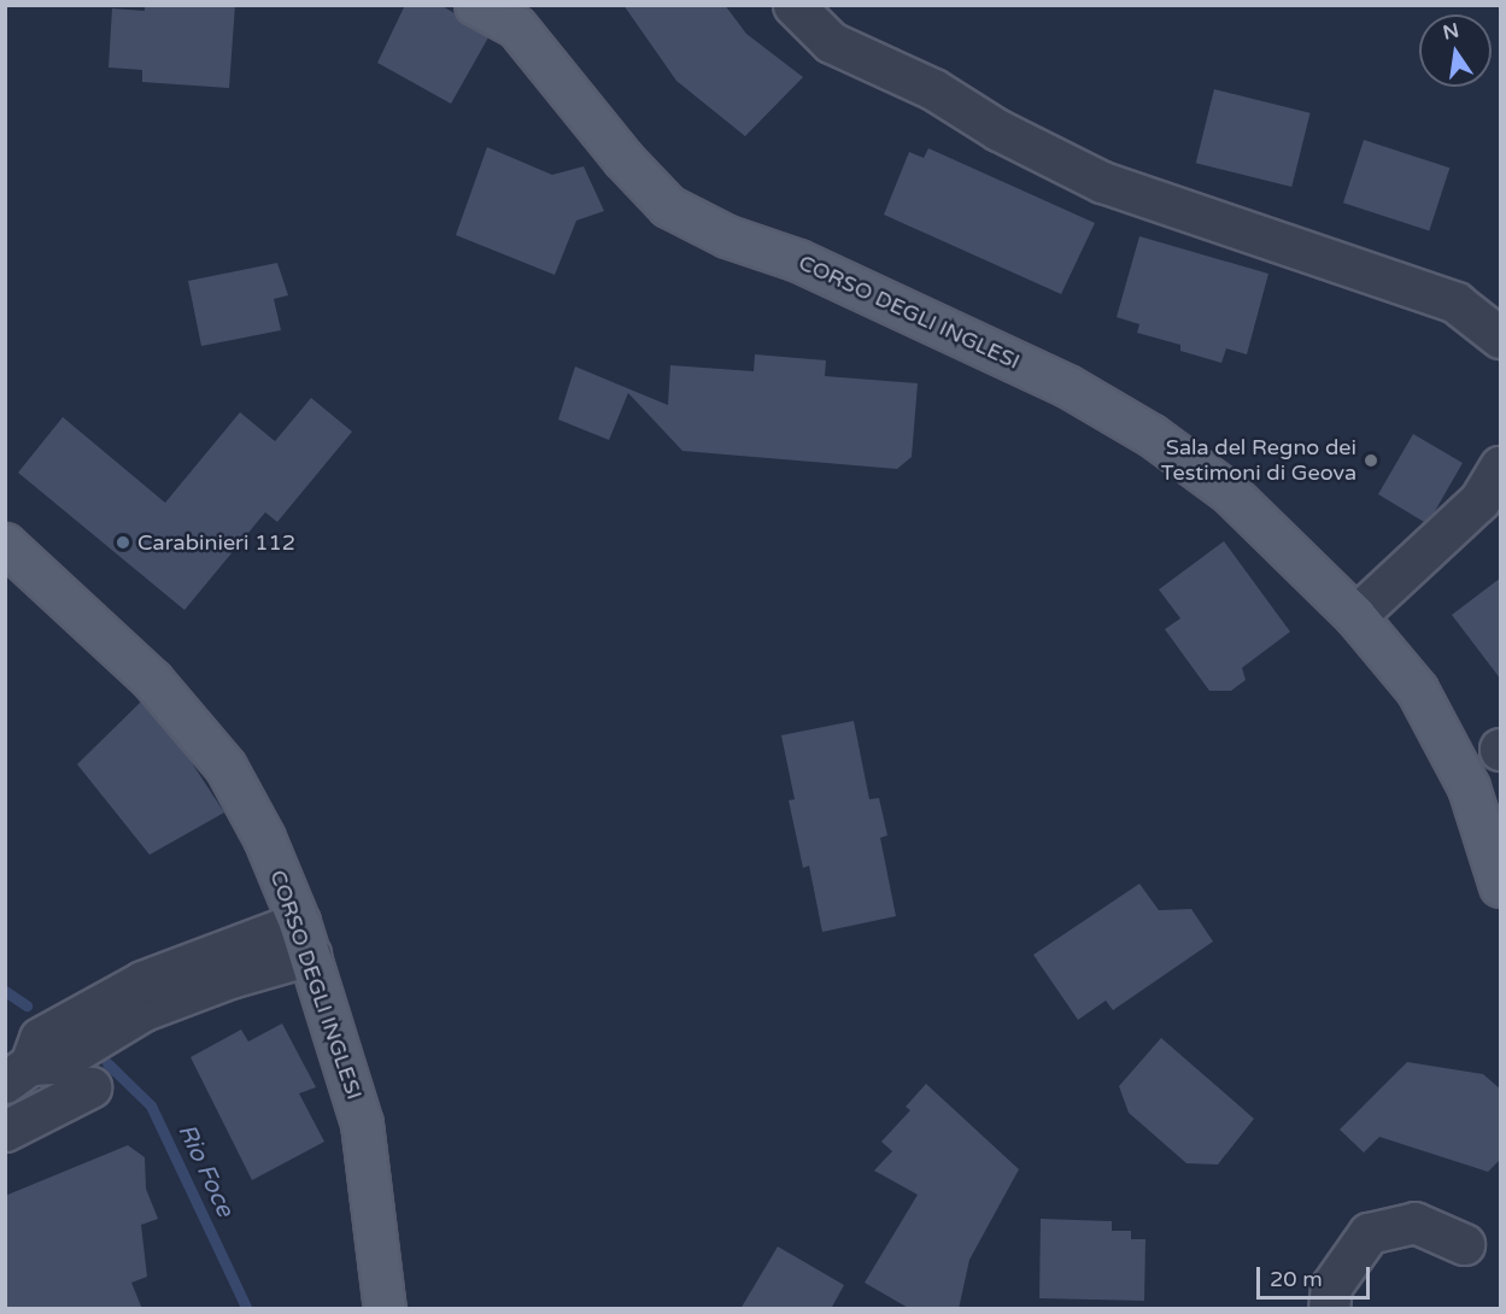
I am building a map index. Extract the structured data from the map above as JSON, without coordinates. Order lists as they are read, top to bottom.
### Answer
{
  "streets": {
    "main road": ["CORSO DEGLI INGLESI"]
  },
  "water": ["Rio Foce"],
  "places": ["Sala del Regno dei Testimoni di Geova", "Carabinieri 112"],
  "scale_bar": "20 m",
  "north": "top"
}
